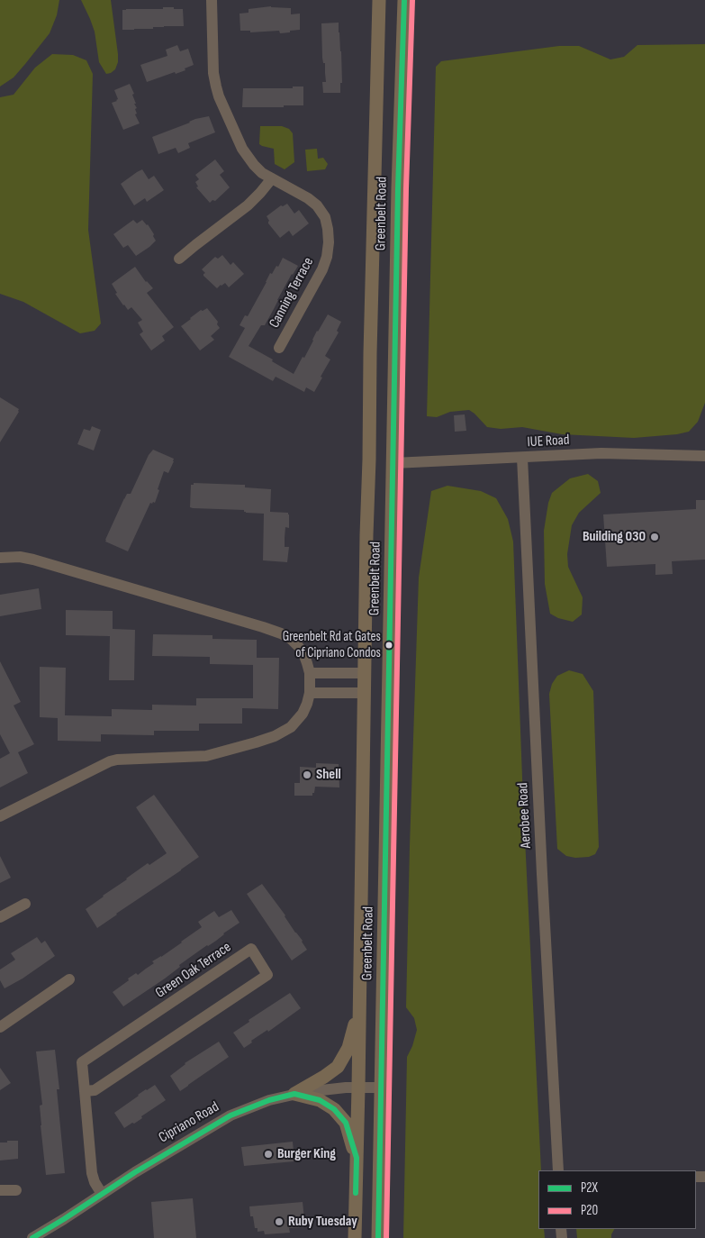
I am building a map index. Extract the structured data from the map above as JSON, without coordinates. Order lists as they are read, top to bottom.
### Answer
{
  "streets": {
    "main road": ["Greenbelt Road"],
    "street": [
      "Canning Terrace",
      "IUE Road",
      "Aerobee Road",
      "Green Oak Terrace",
      "Cipriano Road"
    ]
  },
  "crossings": [
    ["Greenbelt Road", "IUE Road"],
    ["Greenbelt Road", "Cipriano Road"],
    ["IUE Road", "Aerobee Road"],
    ["Green Oak Terrace", "Cipriano Road"]
  ],
  "places": [
    "Building 030",
    "Greenbelt Rd at Gates of Cipriano Condos",
    "Shell",
    "Burger King",
    "Ruby Tuesday"
  ],
  "lines": ["transit line P2X", "transit line P20"],
  "legend": ["P2X", "P20"]
}
